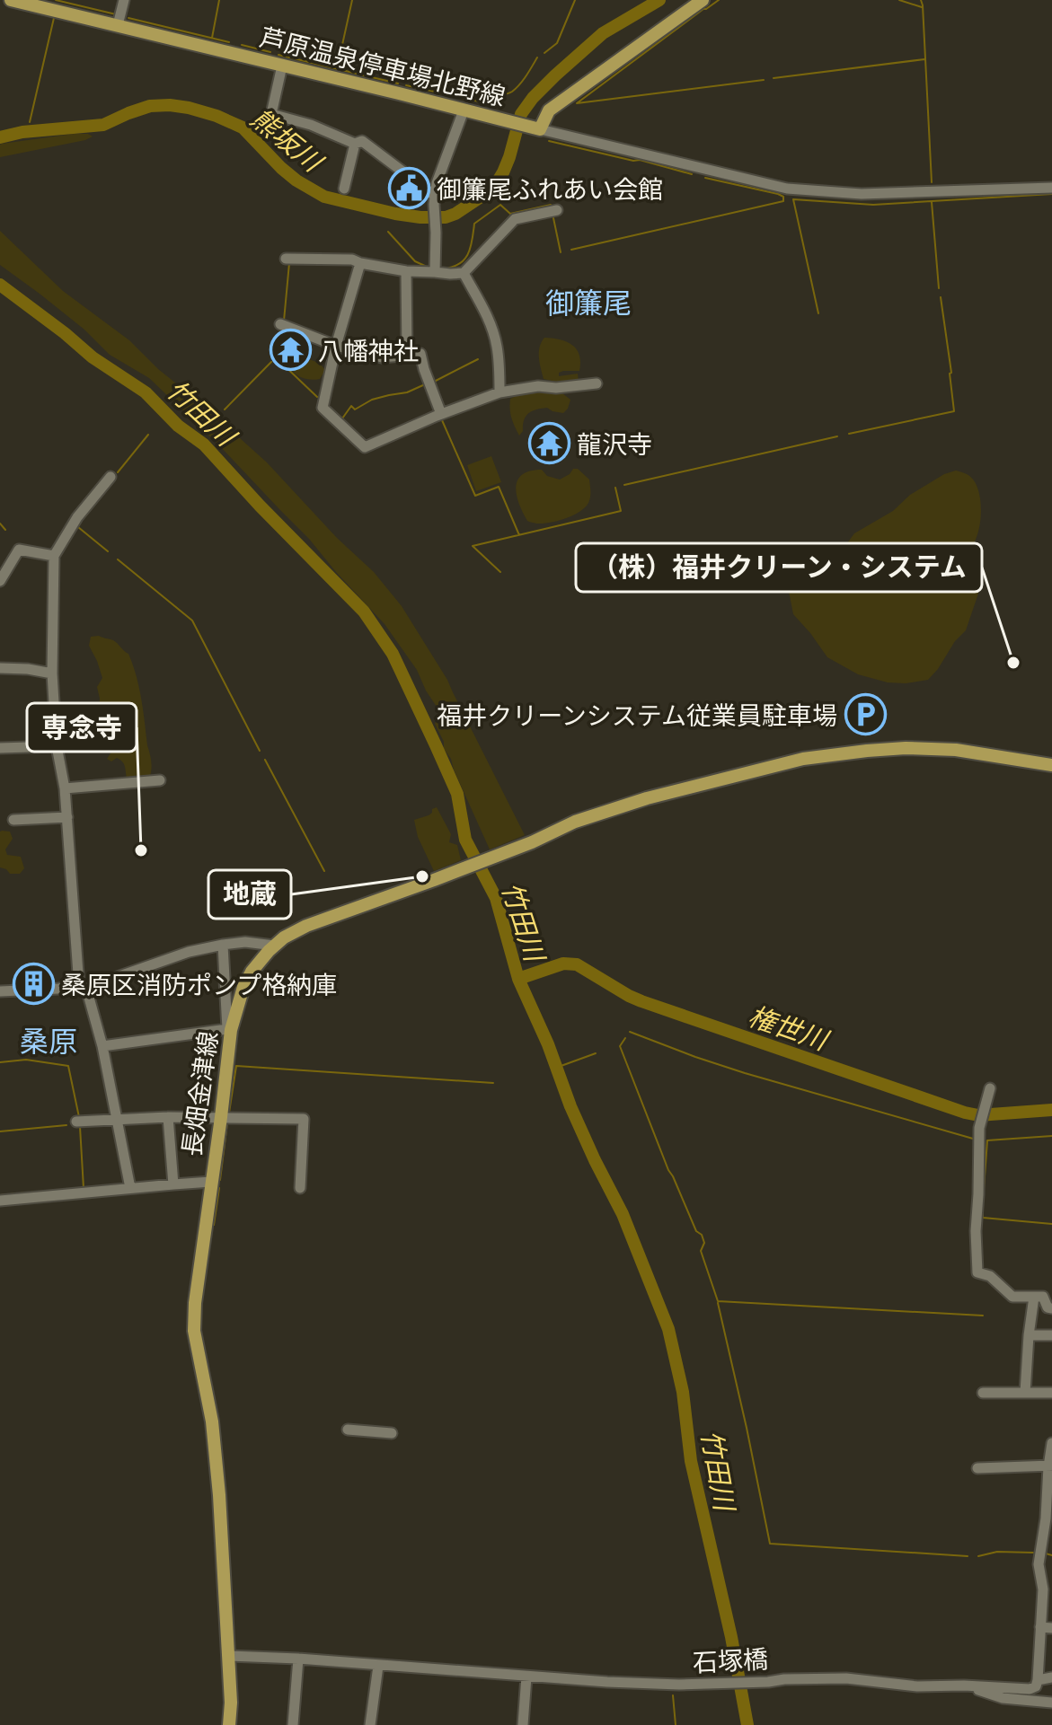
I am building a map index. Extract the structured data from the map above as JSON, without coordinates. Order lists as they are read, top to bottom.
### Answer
{
  "streets": {
    "main road": ["芦原温泉停車場北野線", "長畑金津線"],
    "street": ["石塚橋"]
  },
  "crossings": [
    ["長畑金津線", "石塚橋"]
  ],
  "districts": ["御簾尾", "桑原"],
  "water": ["熊坂川", "竹田川", "権世川"],
  "places": {
    "public building": ["御簾尾ふれあい会館"],
    "temple": ["八幡神社", "龍沢寺"],
    "other": ["（株）福井クリーン・システム", "専念寺", "地蔵"],
    "parking": ["福井クリーンシステム従業員駐車場"],
    "building": ["桑原区消防ポンプ格納庫"]
  }
}
